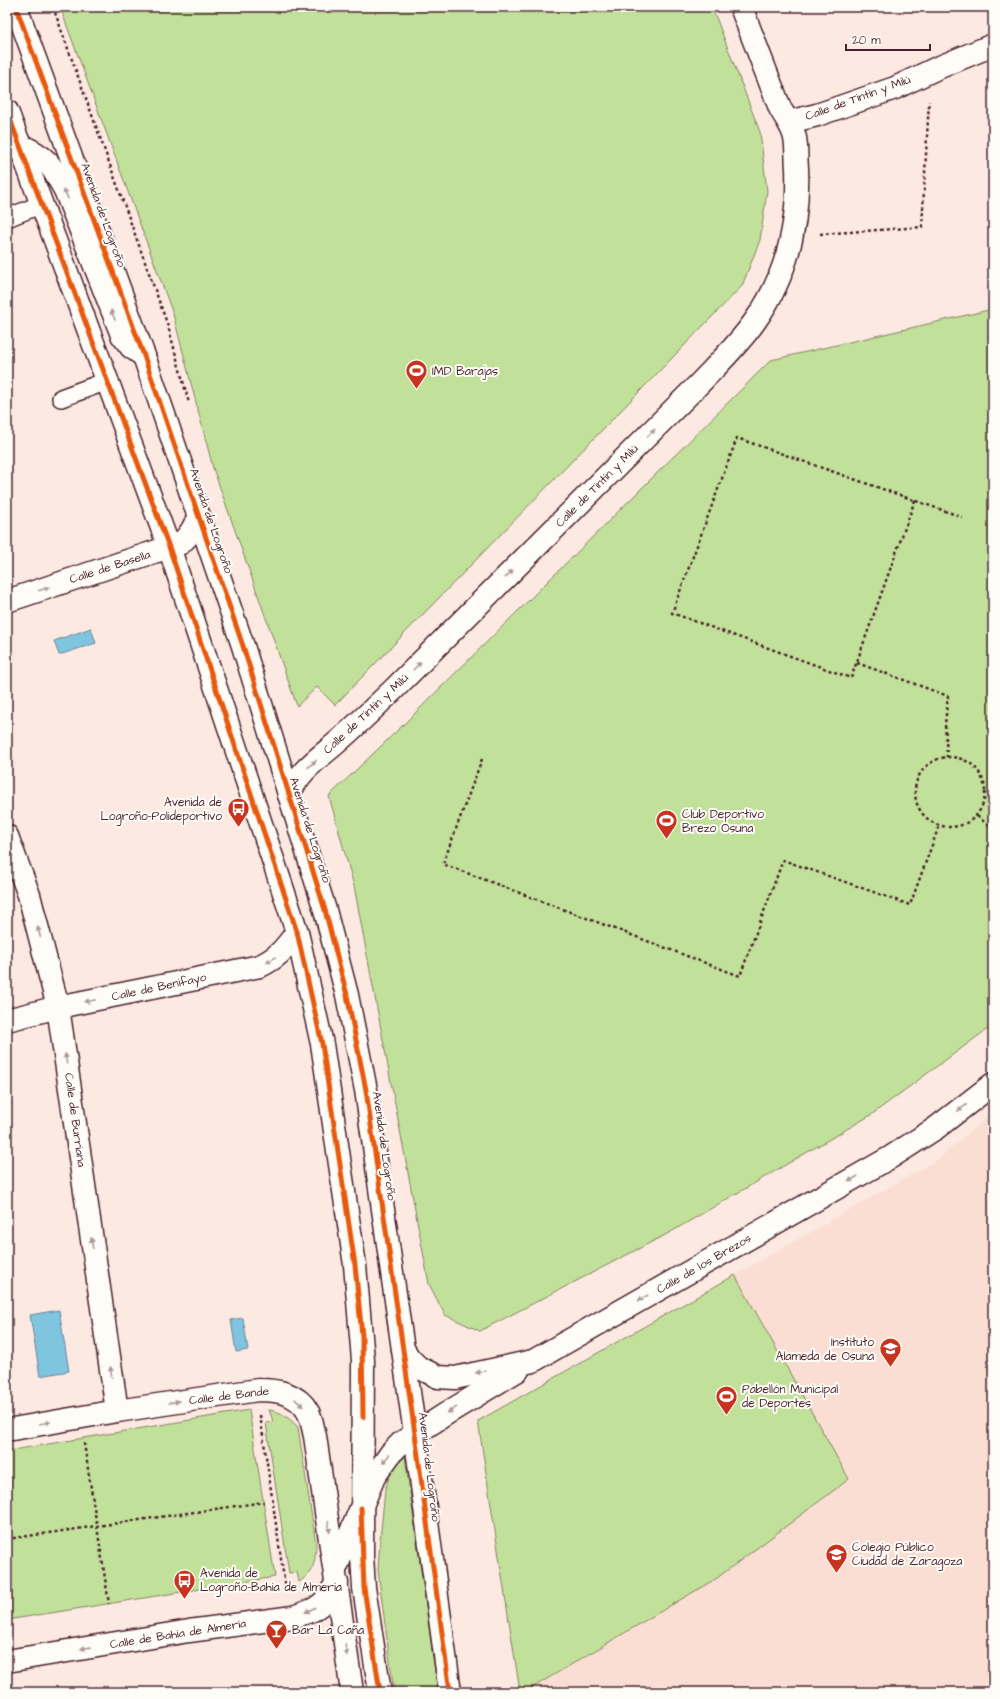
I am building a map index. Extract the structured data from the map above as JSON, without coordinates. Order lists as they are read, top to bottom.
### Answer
{
  "streets": {
    "street": [
      "Calle de Tintín y Milú",
      "Avenida de Logroño",
      "Calle de Basella",
      "Calle de Benifayo",
      "Calle de Burriana",
      "Calle de los Brezos",
      "Calle de Bande",
      "Calle de Bahía de Almería"
    ]
  },
  "crossings": [
    ["Calle de Tintín y Milú", "Avenida de Logroño"],
    ["Avenida de Logroño", "Calle de Basella"],
    ["Avenida de Logroño", "Calle de Benifayo"],
    ["Avenida de Logroño", "Calle de los Brezos"],
    ["Avenida de Logroño", "Calle de Bande"],
    ["Avenida de Logroño", "Calle de Bahía de Almería"],
    ["Calle de Benifayo", "Calle de Burriana"],
    ["Calle de Burriana", "Calle de Bande"],
    ["Calle de Bande", "Calle de Bahía de Almería"]
  ],
  "one_way": [
    "Calle de Tintín y Milú",
    "Calle de Basella",
    "Calle de Benifayo",
    "Calle de Burriana",
    "Calle de los Brezos",
    "Calle de Bahía de Almería"
  ],
  "places": {
    "sports": ["IMD Barajas", "Club Deportivo Brezo Osuna", "Pabellón Municipal de Deportes"],
    "bus stop": ["Avenida de Logroño-Polideportivo", "Avenida de Logroño-Bahía de Almería"],
    "school or university": ["Instituto Alameda de Osuna", "Colegio Público Ciudad de Zaragoza"],
    "bar": ["Bar La Caña"]
  },
  "scale_bar": "20 m"
}
